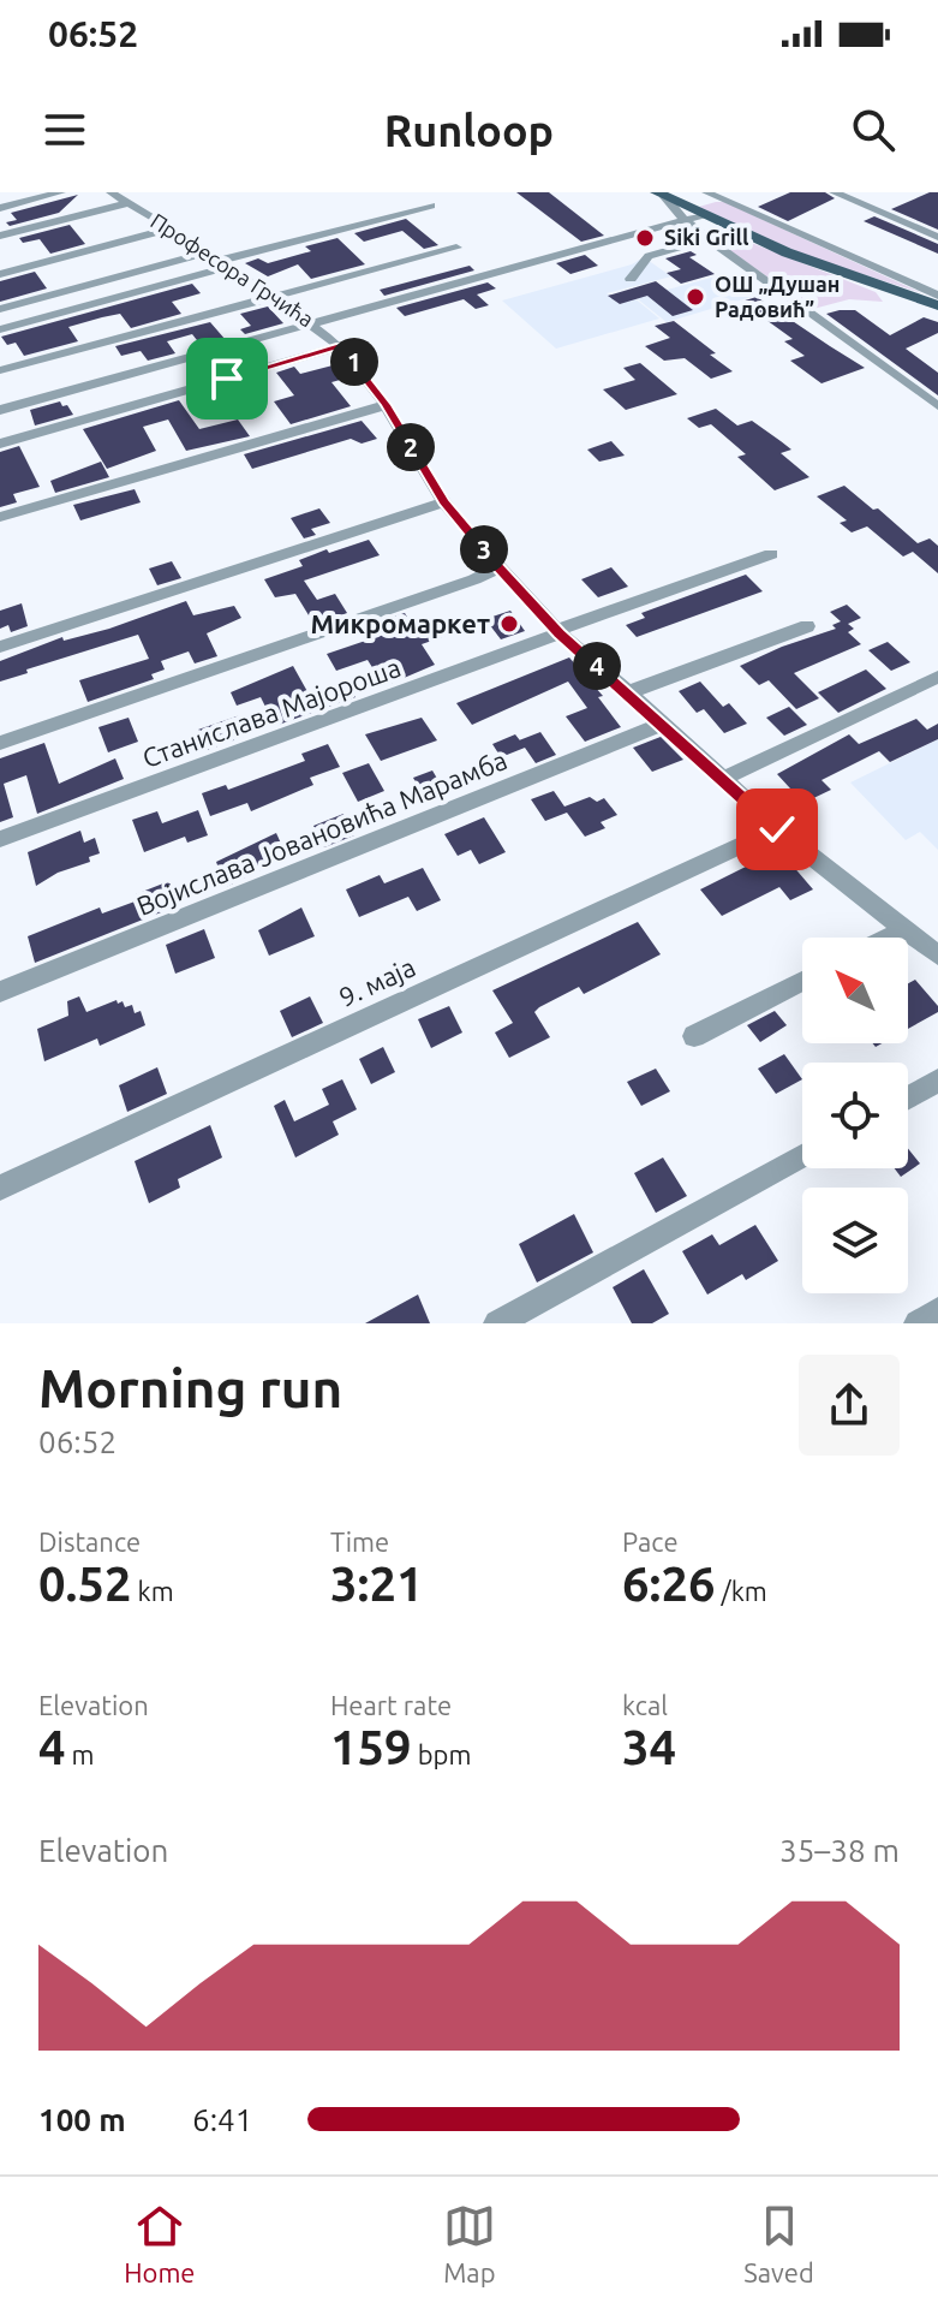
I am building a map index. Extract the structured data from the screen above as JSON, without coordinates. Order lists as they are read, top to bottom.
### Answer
{
  "streets": {
    "street": [
      "Професора Грчића",
      "Станислава Мајороша",
      "Војислава Јовановића Марамба",
      "9. маја"
    ]
  },
  "crossings": [
    ["Професора Грчића", "Станислава Мајороша"],
    ["Професора Грчића", "Војислава Јовановића Марамба"],
    ["Професора Грчића", "9. маја"]
  ],
  "places": ["Siki Grill", "ОШ „Душан Радовић”", "Микромаркет"],
  "north": "top left",
  "page": {
    "status": "06:52",
    "header": "Runloop",
    "pins": [
      "1",
      "2",
      "3",
      "4"
    ],
    "heading": ["Morning run", "06:52"],
    "stats": [
      ["Distance", "0.52 km"],
      ["Time", "3:21"],
      ["Pace", "6:26 /km"],
      ["Elevation", "4 m"],
      ["Heart rate", "159 bpm"],
      ["kcal", "34"]
    ],
    "chart": ["Elevation", "35–38 m"],
    "list": [
      {
        "name": "100 m",
        "note": "6:41"
      }
    ],
    "tabs": ["Home", "Map", "Saved"]
  }
}
